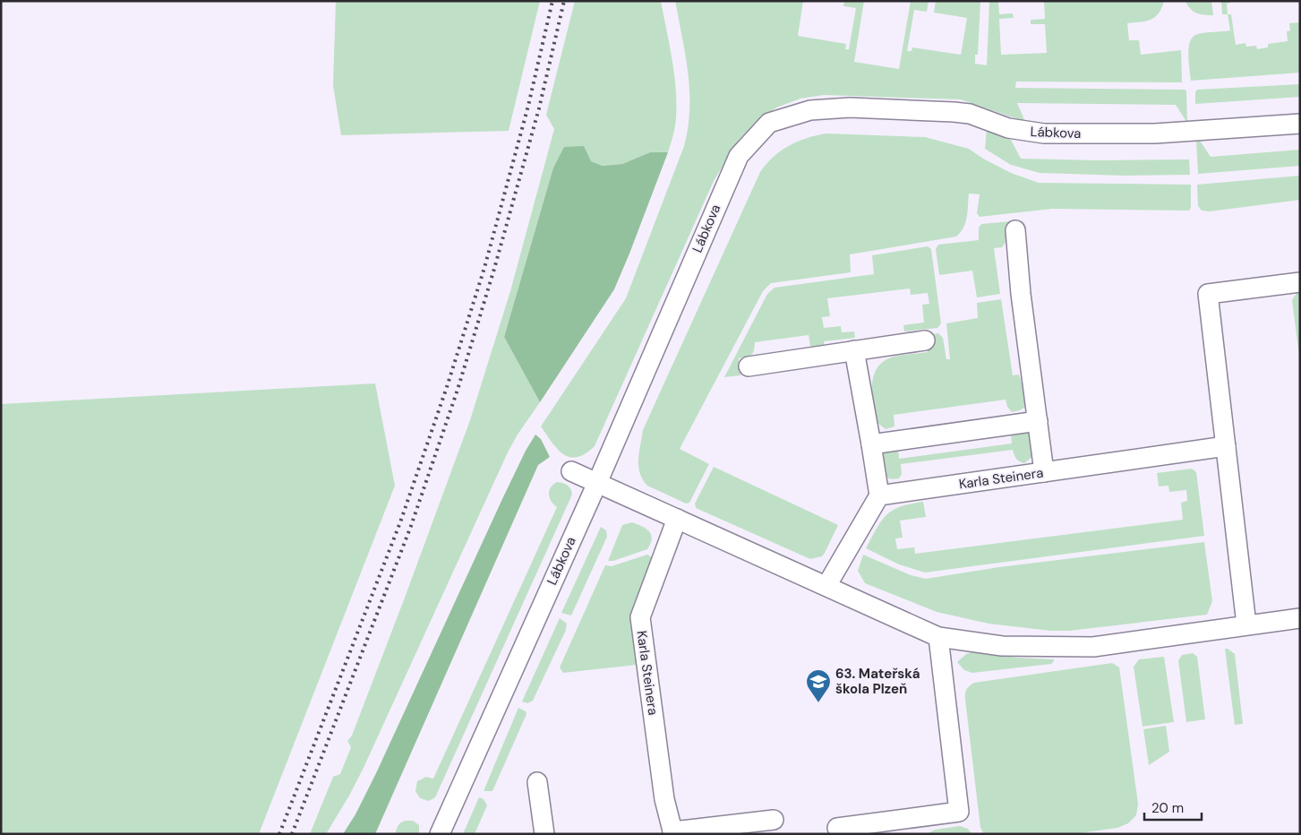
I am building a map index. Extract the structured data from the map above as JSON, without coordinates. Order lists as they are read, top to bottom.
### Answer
{
  "streets": {
    "street": ["Lábkova", "Karla Steinera"]
  },
  "places": {
    "school or university": ["63. Mateřská škola Plzeň"]
  },
  "scale_bar": "20 m"
}
